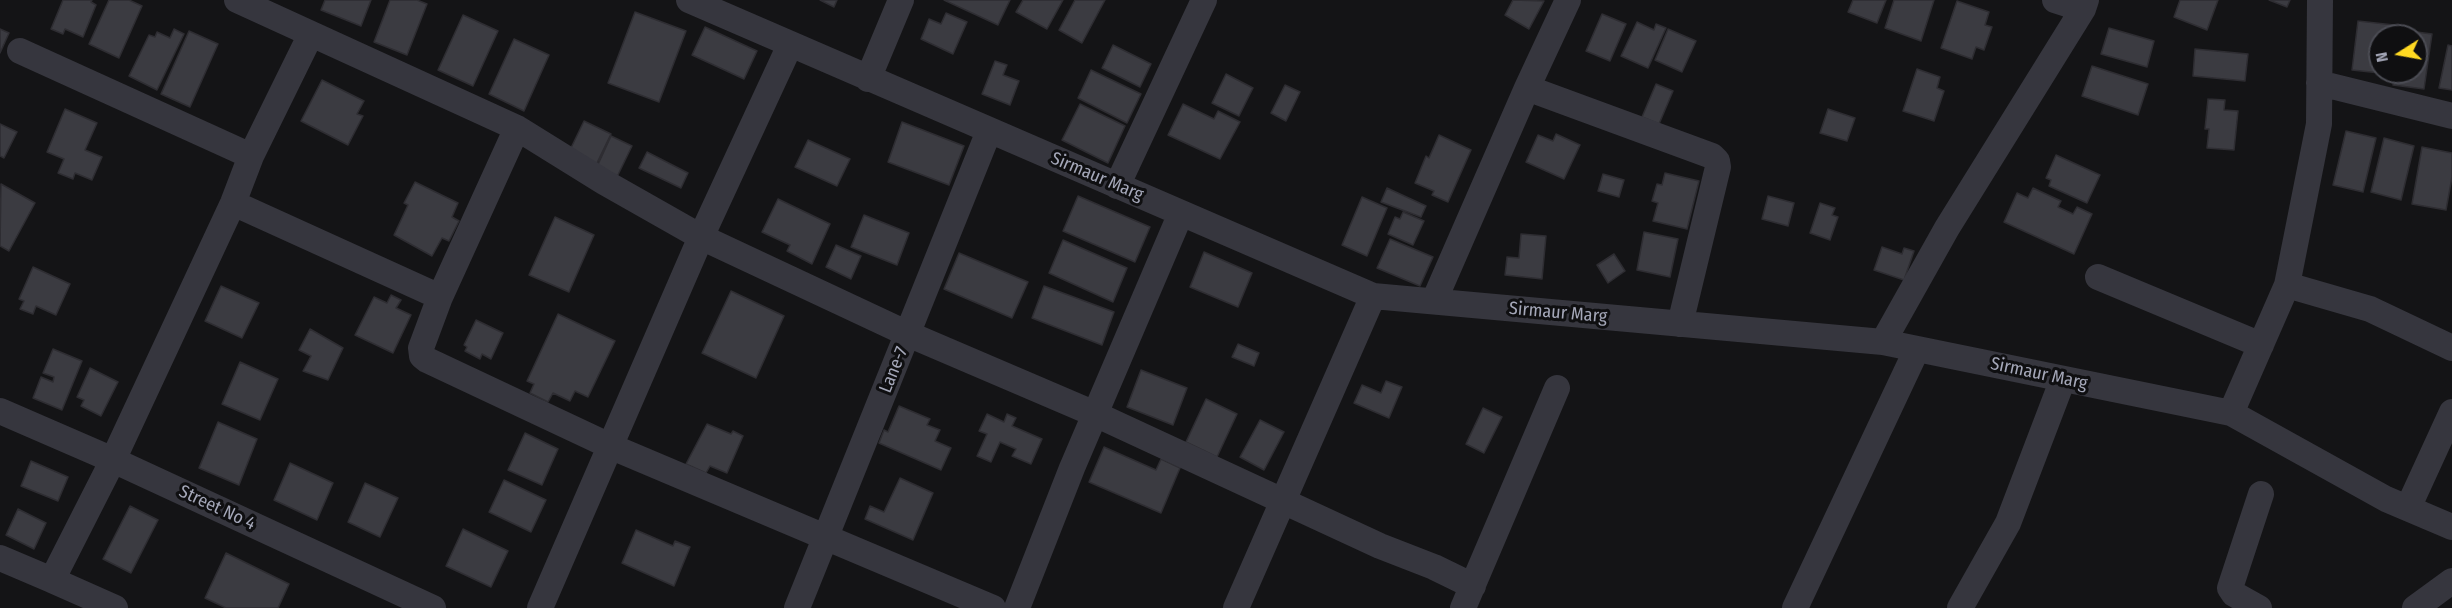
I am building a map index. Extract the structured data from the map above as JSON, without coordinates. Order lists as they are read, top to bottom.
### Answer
{
  "streets": {
    "street": ["Sirmaur Marg", "Lane-7", "Street No 4"]
  },
  "crossings": [
    ["Sirmaur Marg", "Lane-7"]
  ],
  "north": "left"
}
